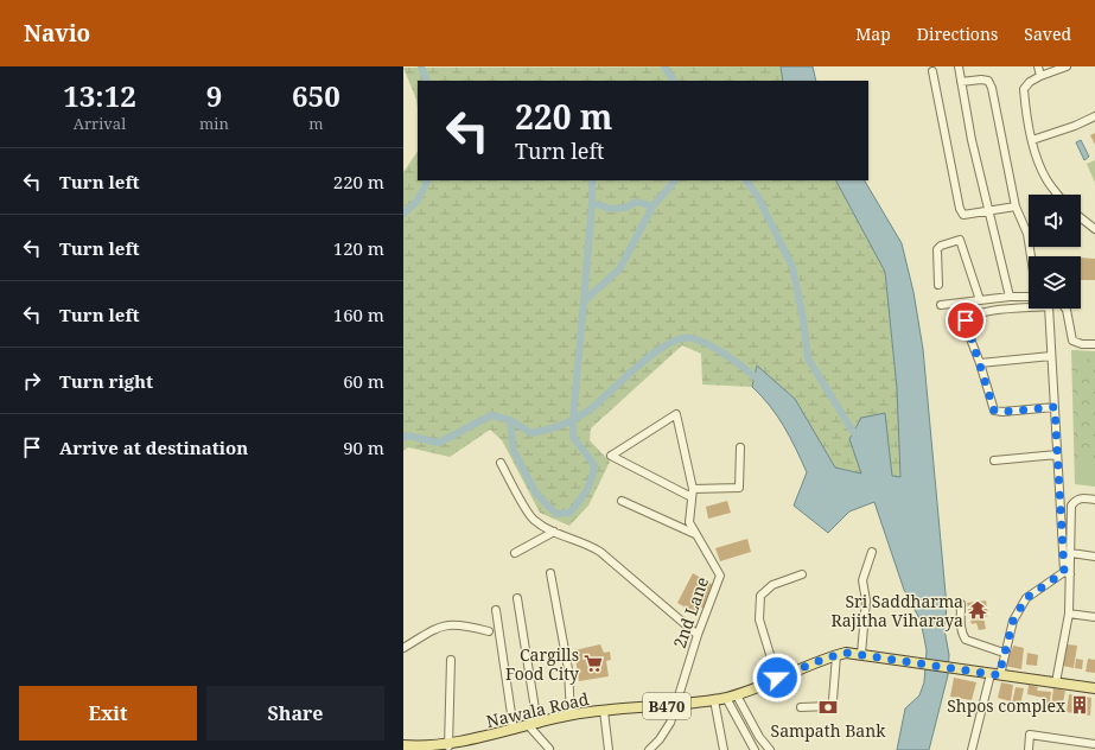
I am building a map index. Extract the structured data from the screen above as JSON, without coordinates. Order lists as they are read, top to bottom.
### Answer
{
  "streets": {
    "main road": ["B470", "Nawala Road"],
    "street": ["2nd Lane"]
  },
  "crossings": [
    ["2nd Lane", "Nawala Road"]
  ],
  "places": {
    "temple": ["Sri Saddharma Rajitha Viharaya"],
    "supermarket": ["Cargills Food City"],
    "building": ["Shpos complex"],
    "bank": ["Sampath Bank"]
  },
  "page": {
    "header": "Navio",
    "nav": ["Map", "Directions", "Saved"],
    "eta": [
      "13:12",
      "Arrival",
      "9",
      "min",
      "650",
      "m"
    ],
    "turn": ["220 m", "Turn left"],
    "list": [
      {
        "name": "Turn left",
        "value": "220 m"
      },
      {
        "name": "Turn left",
        "value": "120 m"
      },
      {
        "name": "Turn left",
        "value": "160 m"
      },
      {
        "name": "Turn right",
        "value": "60 m"
      },
      {
        "name": "Arrive at destination",
        "value": "90 m"
      }
    ],
    "buttons": ["Exit", "Share"]
  }
}
